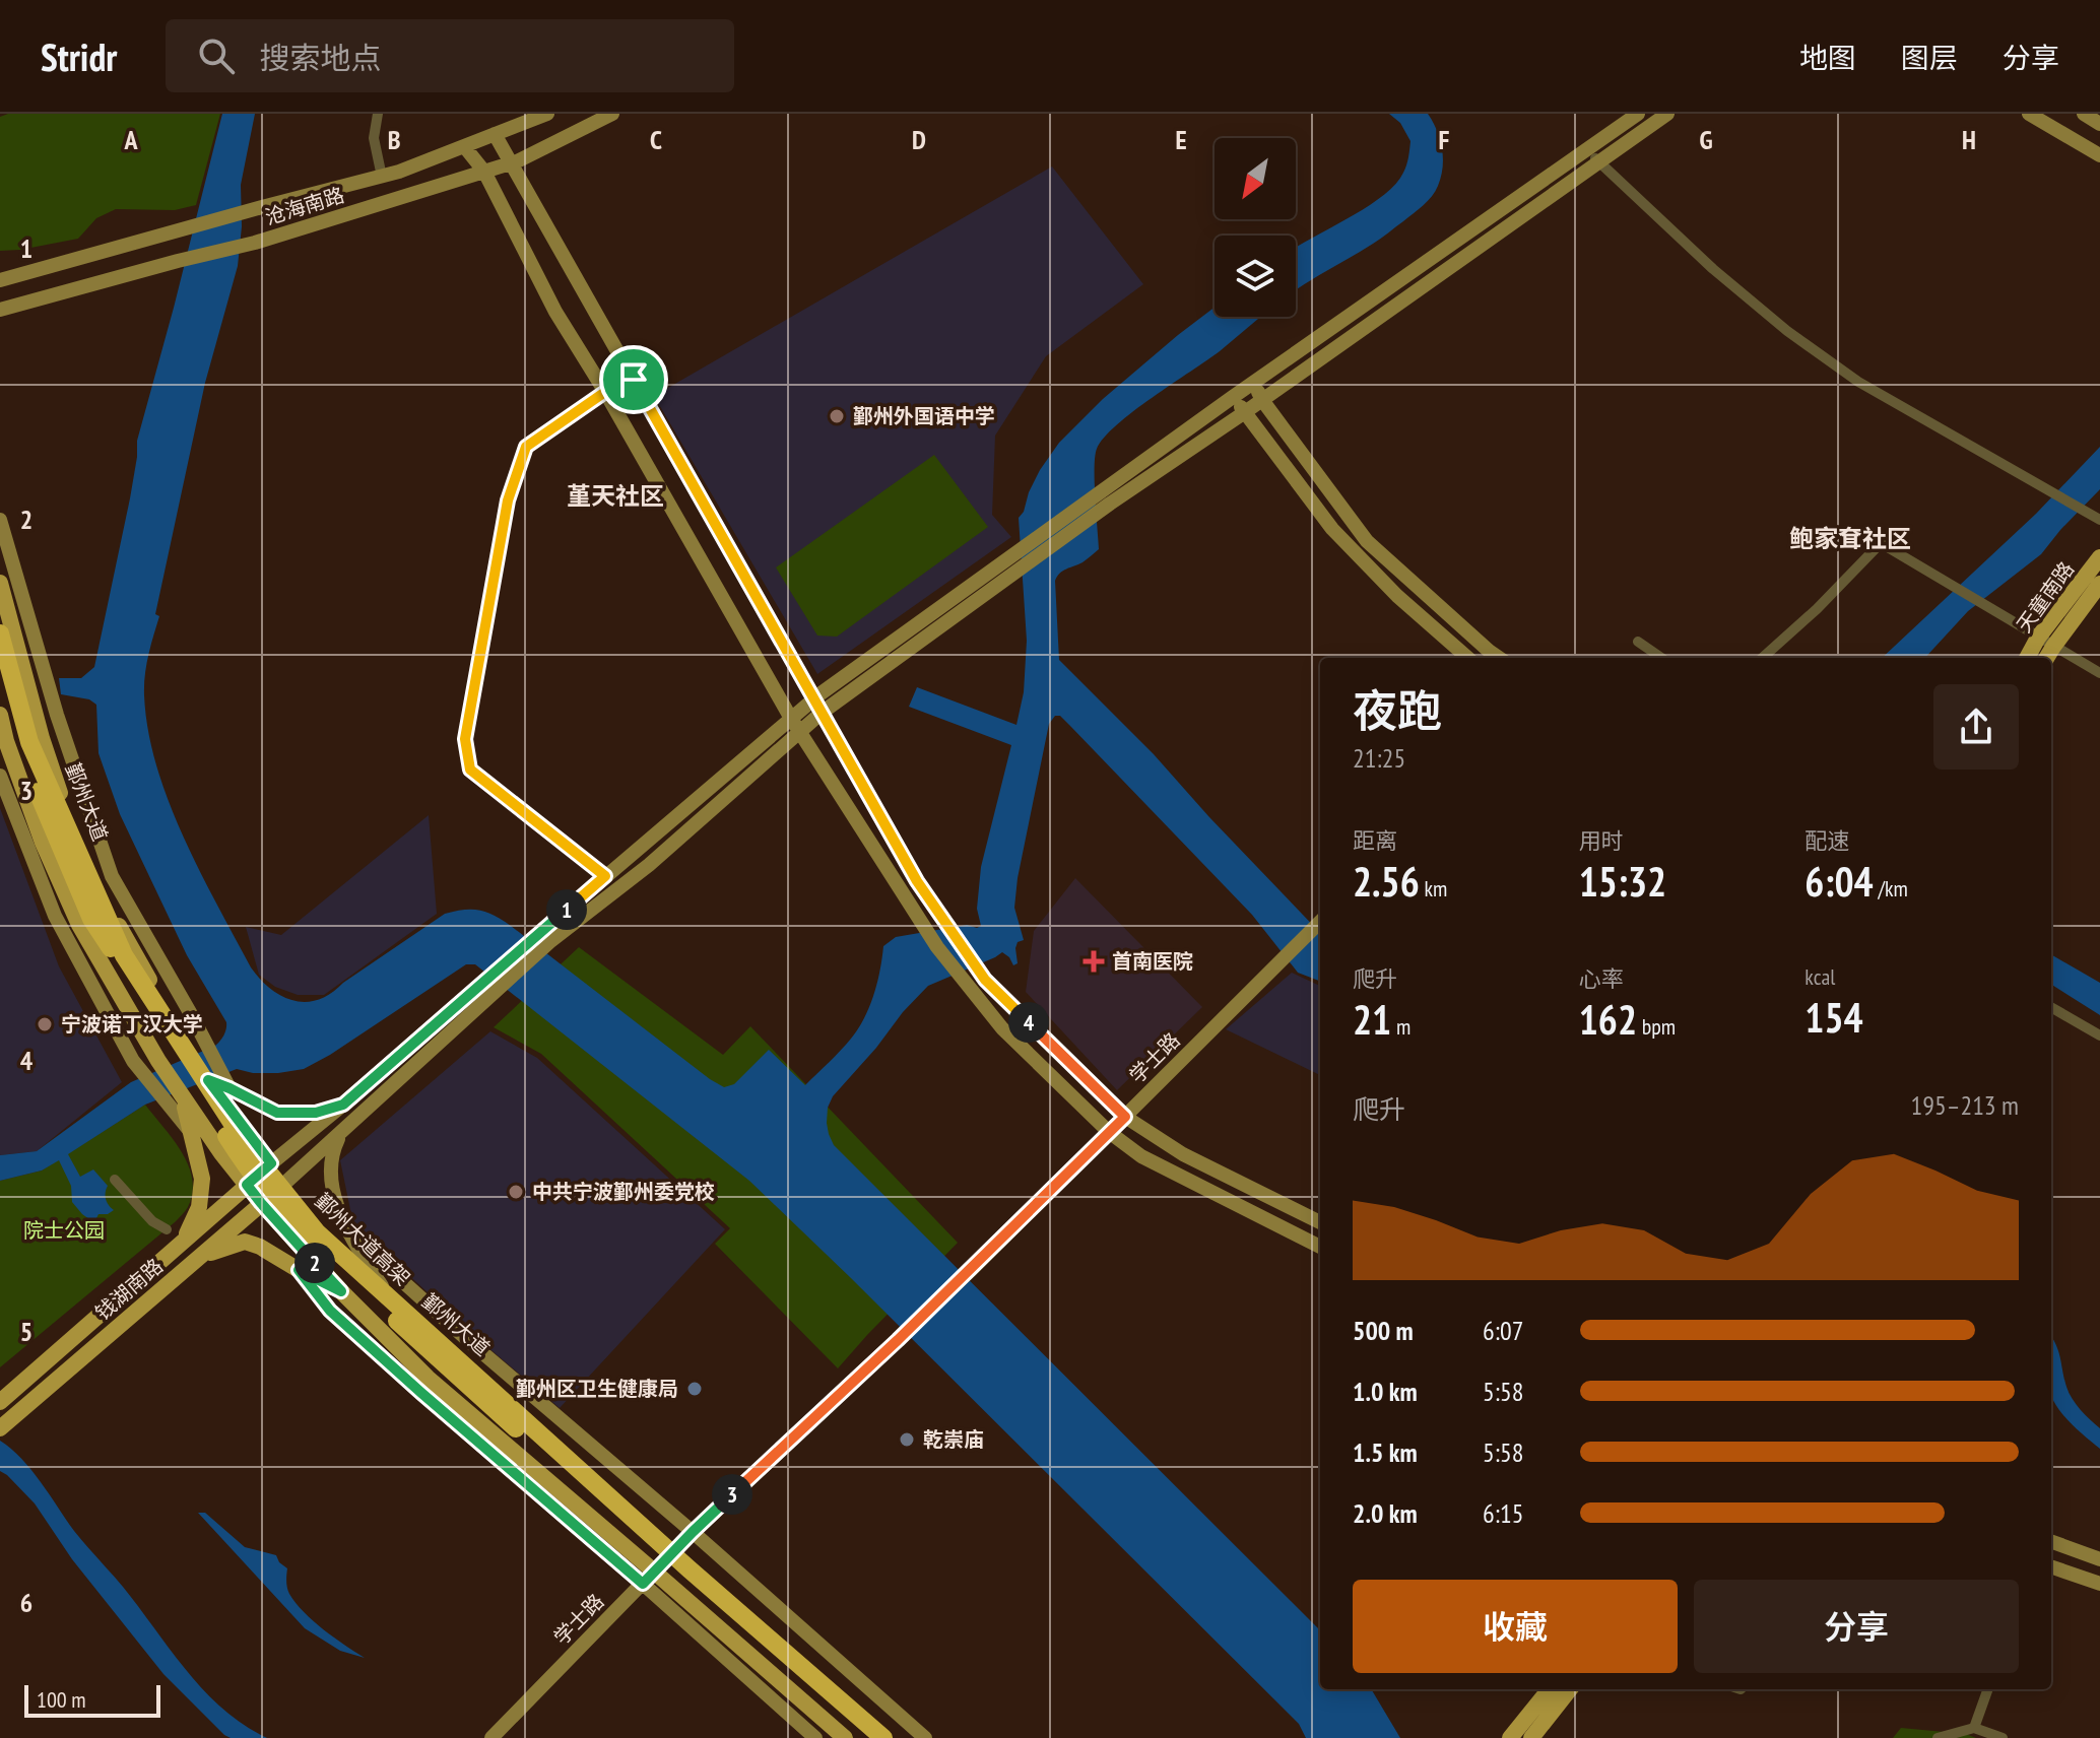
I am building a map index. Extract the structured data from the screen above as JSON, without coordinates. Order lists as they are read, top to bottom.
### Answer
{
  "streets": {
    "highway": ["鄞州大道高架"],
    "main road": ["天童南路", "鄞州大道", "钱湖南路"],
    "street": ["沧海南路", "学士路"]
  },
  "crossings": [
    ["鄞州大道", "学士路"],
    ["鄞州大道", "钱湖南路"]
  ],
  "districts": ["堇天社区", "鲍家耷社区"],
  "parks": ["院士公园"],
  "places": {
    "other": [
      "鄞州外国语中学",
      "宁波诺丁汉大学",
      "中共宁波鄞州委党校",
      "鄞州区卫生健康局",
      "乾崇庙"
    ],
    "health": ["首南医院"]
  },
  "scale_bar": "100 m",
  "north": "bottom left",
  "page": {
    "header": "Stridr",
    "search": "搜索地点",
    "nav": ["地图", "图层", "分享"],
    "heading": ["夜跑", "21:25"],
    "stats": [
      ["距离", "2.56 km"],
      ["用时", "15:32"],
      ["配速", "6:04 /km"],
      ["爬升", "21 m"],
      ["心率", "162 bpm"],
      ["kcal", "154"]
    ],
    "pins": [
      "1",
      "4",
      "2",
      "3"
    ],
    "chart": ["爬升", "195–213 m"],
    "list": [
      {
        "name": "500 m",
        "note": "6:07"
      },
      {
        "name": "1.0 km",
        "note": "5:58"
      },
      {
        "name": "1.5 km",
        "note": "5:58"
      },
      {
        "name": "2.0 km",
        "note": "6:15"
      }
    ],
    "buttons": ["收藏", "分享"],
    "scale": "100 m"
  },
  "grid": {
    "columns": [
      "A",
      "B",
      "C",
      "D",
      "E",
      "F",
      "G",
      "H"
    ],
    "rows": [
      "1",
      "2",
      "3",
      "4",
      "5",
      "6"
    ]
  }
}
